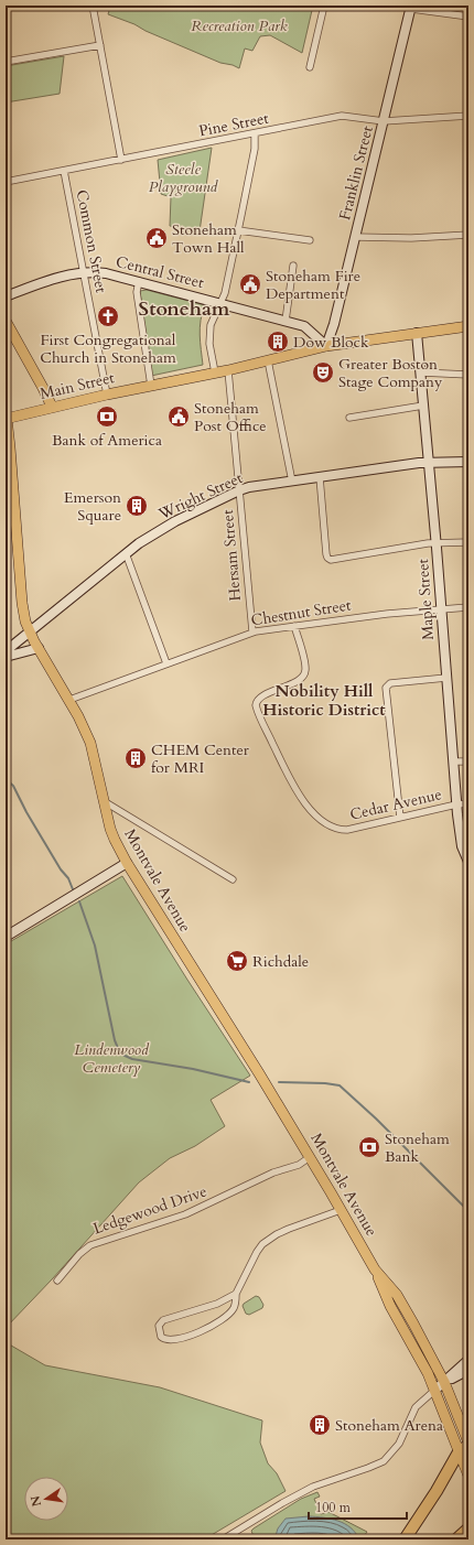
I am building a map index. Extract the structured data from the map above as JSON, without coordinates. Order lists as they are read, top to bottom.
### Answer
{
  "streets": {
    "main road": ["Main Street", "Montvale Avenue"],
    "street": [
      "Pine Street",
      "Franklin Street",
      "Common Street",
      "Central Street",
      "Wright Street",
      "Hersam Street",
      "Maple Street",
      "Chestnut Street",
      "Cedar Avenue",
      "Ledgewood Drive"
    ]
  },
  "crossings": [
    ["Pine Street", "Franklin Street"],
    ["Pine Street", "Common Street"],
    ["Franklin Street", "Central Street"],
    ["Franklin Street", "Main Street"],
    ["Common Street", "Central Street"],
    ["Common Street", "Main Street"],
    ["Central Street", "Main Street"],
    ["Main Street", "Hersam Street"],
    ["Main Street", "Maple Street"],
    ["Main Street", "Montvale Avenue"],
    ["Wright Street", "Hersam Street"],
    ["Wright Street", "Maple Street"],
    ["Wright Street", "Montvale Avenue"],
    ["Hersam Street", "Chestnut Street"],
    ["Maple Street", "Chestnut Street"],
    ["Maple Street", "Cedar Avenue"],
    ["Chestnut Street", "Cedar Avenue"],
    ["Chestnut Street", "Montvale Avenue"],
    ["Montvale Avenue", "Ledgewood Drive"]
  ],
  "districts": ["Stoneham", "Nobility Hill Historic District"],
  "parks": ["Recreation Park", "Steele Playground", "Lindenwood Cemetery"],
  "places": {
    "public building": ["Stoneham Town Hall", "Stoneham Fire Department", "Stoneham Post Office"],
    "church": ["First Congregational Church in Stoneham"],
    "building": [
      "Dow Block",
      "Emerson Square",
      "CHEM Center for MRI",
      "Stoneham Arena"
    ],
    "theatre": ["Greater Boston Stage Company"],
    "bank": ["Bank of America", "Stoneham Bank"],
    "supermarket": ["Richdale"]
  },
  "scale_bar": "100 m",
  "north": "left"
}
